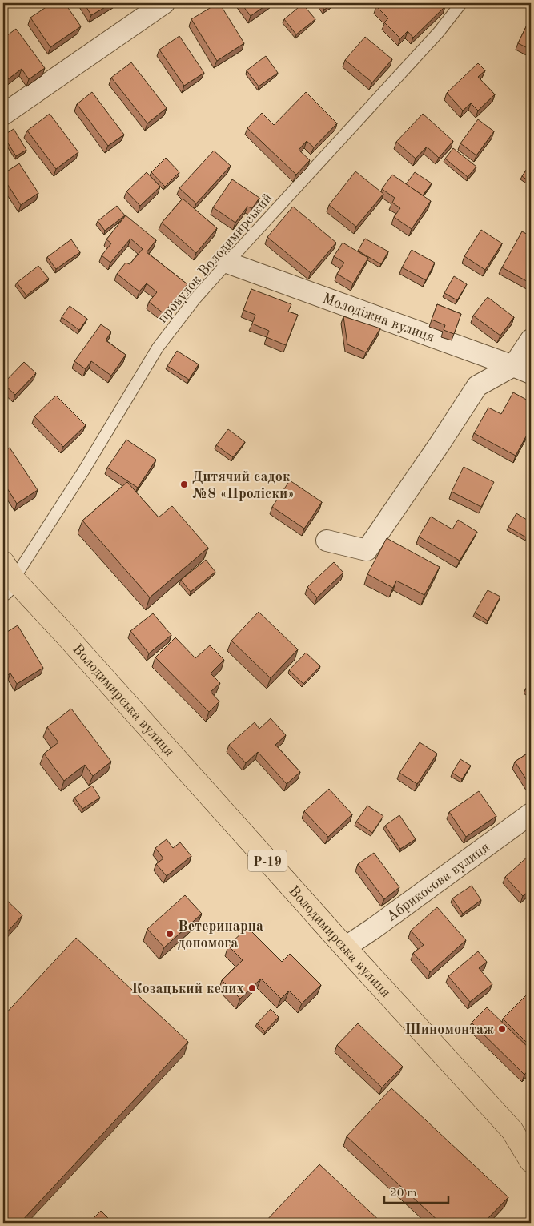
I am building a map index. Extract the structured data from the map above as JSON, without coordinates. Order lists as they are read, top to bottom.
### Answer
{
  "streets": {
    "main road": ["Володимирська вулиця", "Р-19"],
    "street": ["Молодіжна вулиця", "Абрикосова вулиця"],
    "lane": ["провулок Володимирський"]
  },
  "crossings": [
    ["провулок Володимирський", "Молодіжна вулиця"],
    ["провулок Володимирський", "Володимирська вулиця"],
    ["Володимирська вулиця", "Абрикосова вулиця"]
  ],
  "places": [
    "Дитячий садок №8 «Проліски»",
    "Ветеринарна допомога",
    "Козацький келих",
    "Шиномонтаж"
  ],
  "scale_bar": "20 m"
}
